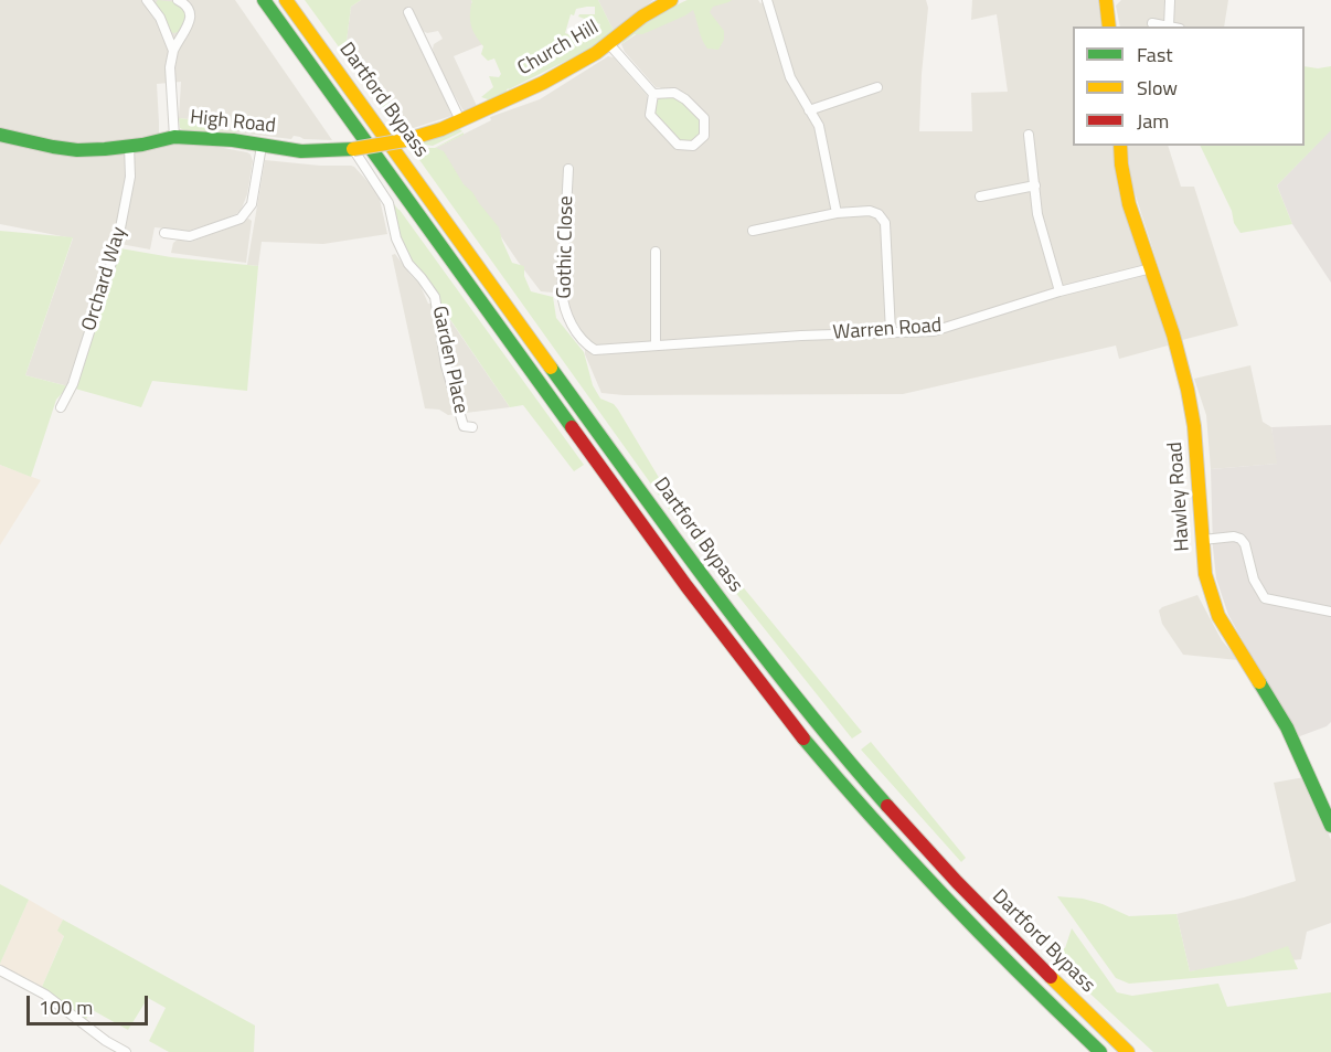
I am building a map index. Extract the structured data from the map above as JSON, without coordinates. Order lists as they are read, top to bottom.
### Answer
{
  "streets": {
    "main road": [
      "Church Hill",
      "Dartford Bypass",
      "High Road",
      "Hawley Road"
    ],
    "street": [
      "Gothic Close",
      "Orchard Way",
      "Warren Road",
      "Garden Place"
    ]
  },
  "crossings": [
    ["Church Hill", "High Road"],
    ["High Road", "Orchard Way"],
    ["High Road", "Garden Place"],
    ["Gothic Close", "Warren Road"],
    ["Warren Road", "Hawley Road"]
  ],
  "legend": ["Fast", "Slow", "Jam"],
  "scale_bar": "100 m"
}
